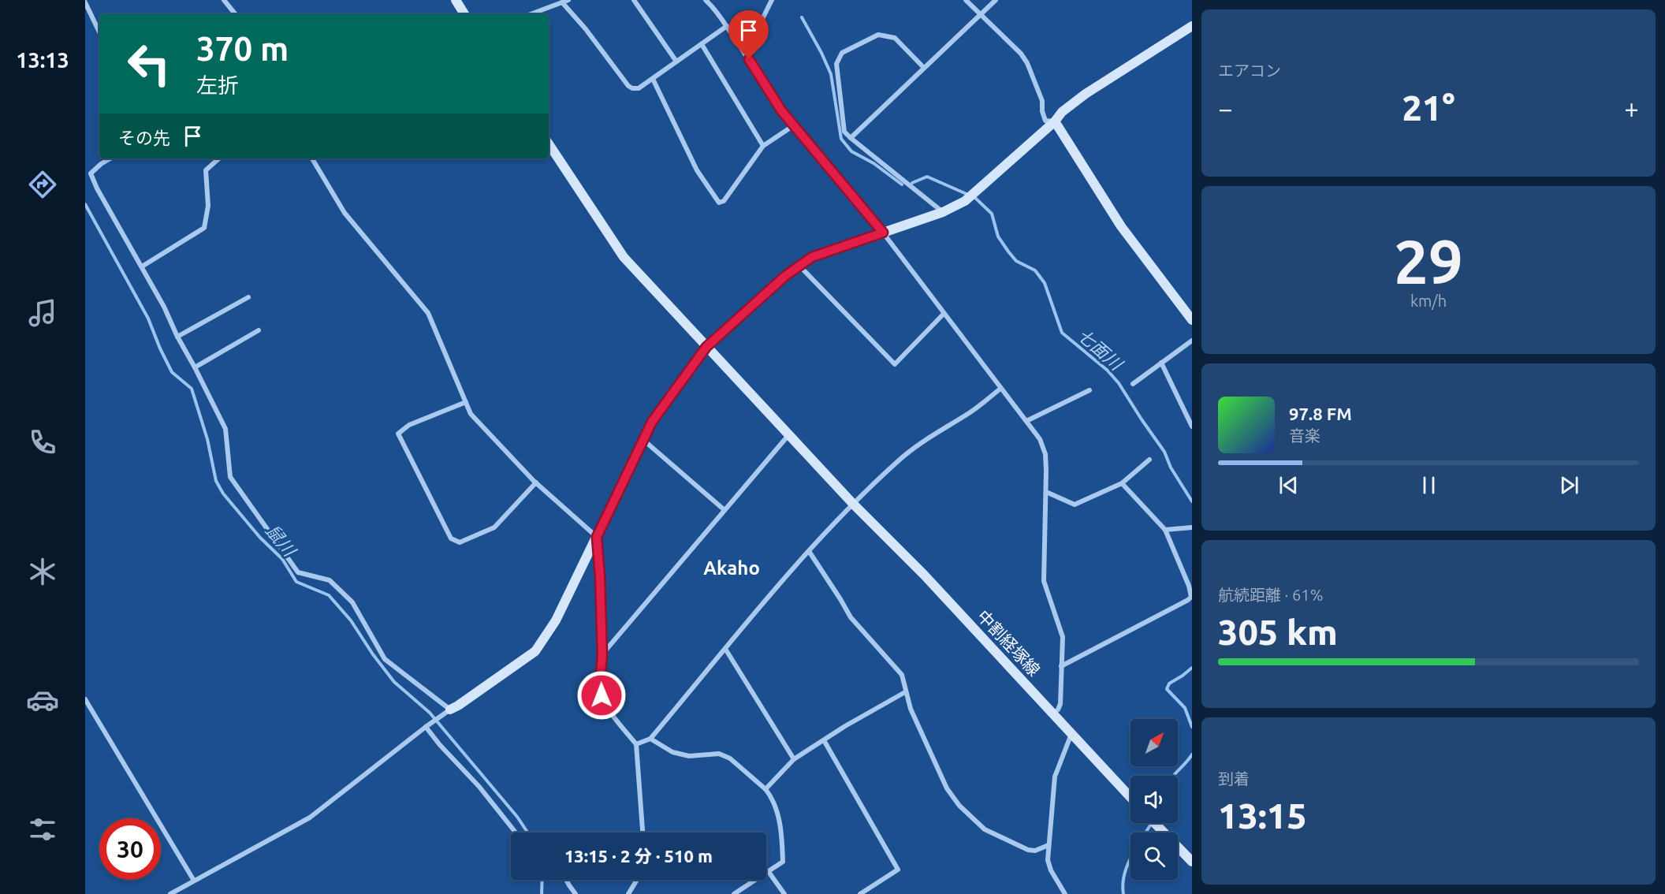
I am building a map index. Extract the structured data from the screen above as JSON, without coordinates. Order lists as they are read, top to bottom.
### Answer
{
  "streets": {
    "street": ["中割経塚線"]
  },
  "districts": ["Akaho"],
  "water": ["七面川", "鼠川"],
  "north": "top right",
  "page": {
    "tabs": "13:13",
    "tile": [
      "エアコン",
      ["29", "km/h"],
      ["航続距離 · 61%", "305 km"],
      ["到着", "13:15"]
    ],
    "turn": ["370 m", "左折"],
    "heat": ["−", "21°", "+"],
    "then": "その先",
    "song": ["97.8 FM", "音楽"],
    "limit": "30",
    "trip": "13:15 · 2 分 · 510 m"
  }
}
